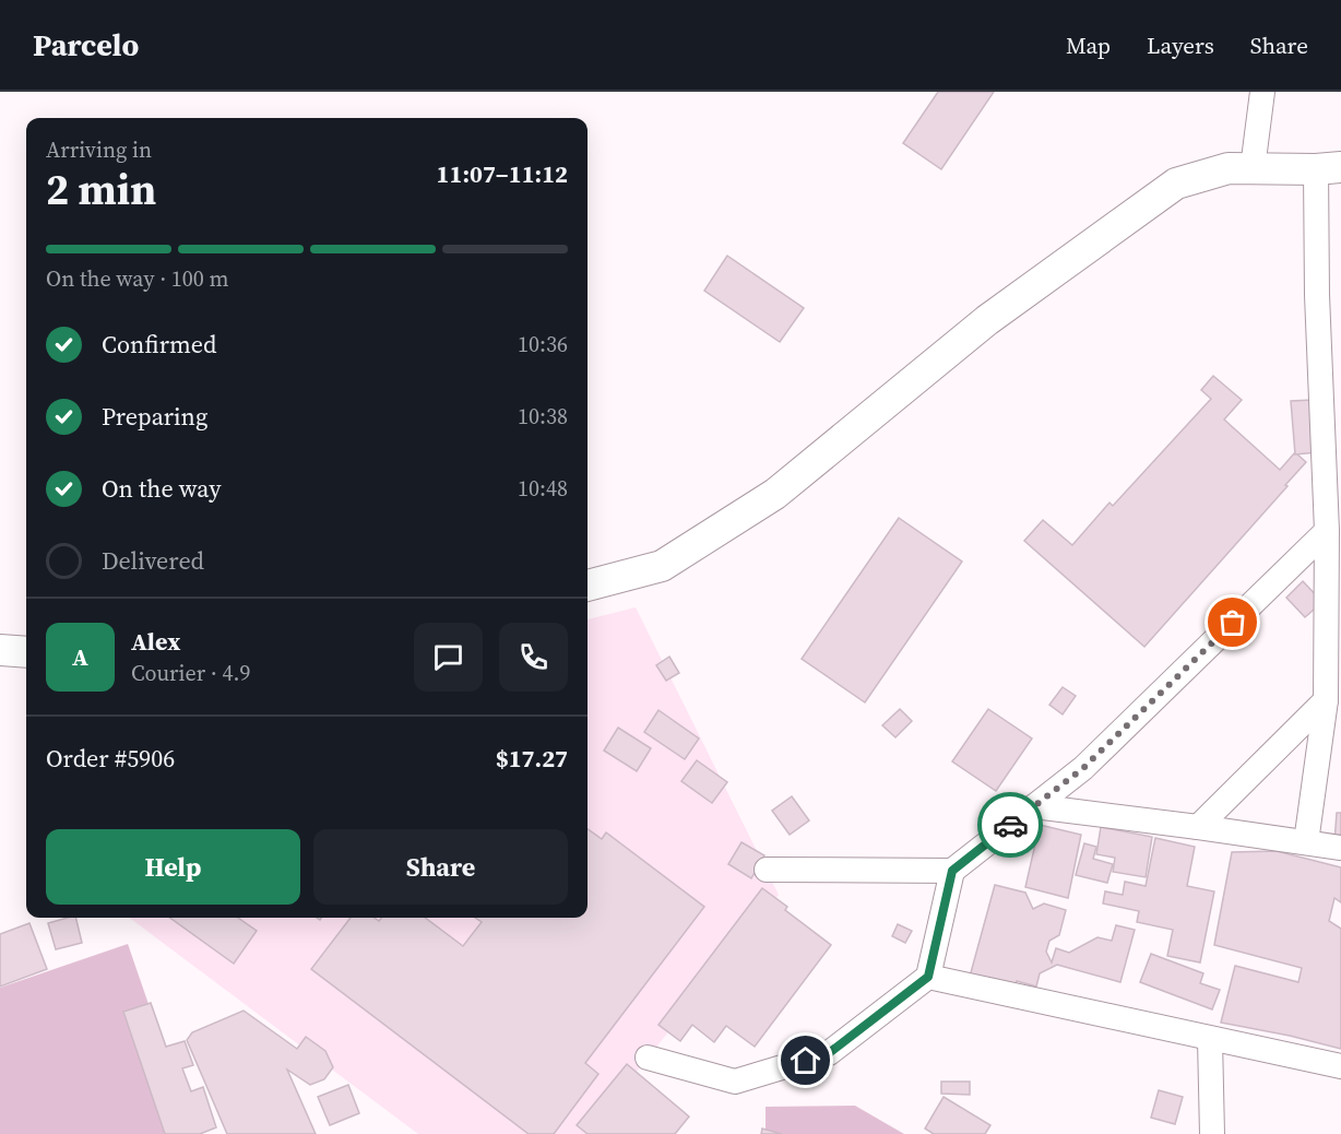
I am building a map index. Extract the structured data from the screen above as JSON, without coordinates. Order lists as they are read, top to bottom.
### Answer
{
  "page": {
    "header": "Parcelo",
    "nav": ["Map", "Layers", "Share"],
    "heading": ["2 min", "Arriving in", "11:07–11:12"],
    "panel": [
      "Alex",
      "Courier · 4.9",
      "Order #5906",
      "$17.27"
    ],
    "bar": "On the way · 100 m",
    "list": [
      ["Confirmed", "10:36"],
      ["Preparing", "10:38"],
      ["On the way", "10:48"],
      "Delivered"
    ],
    "round": "A",
    "buttons": ["Help", "Share"]
  }
}
